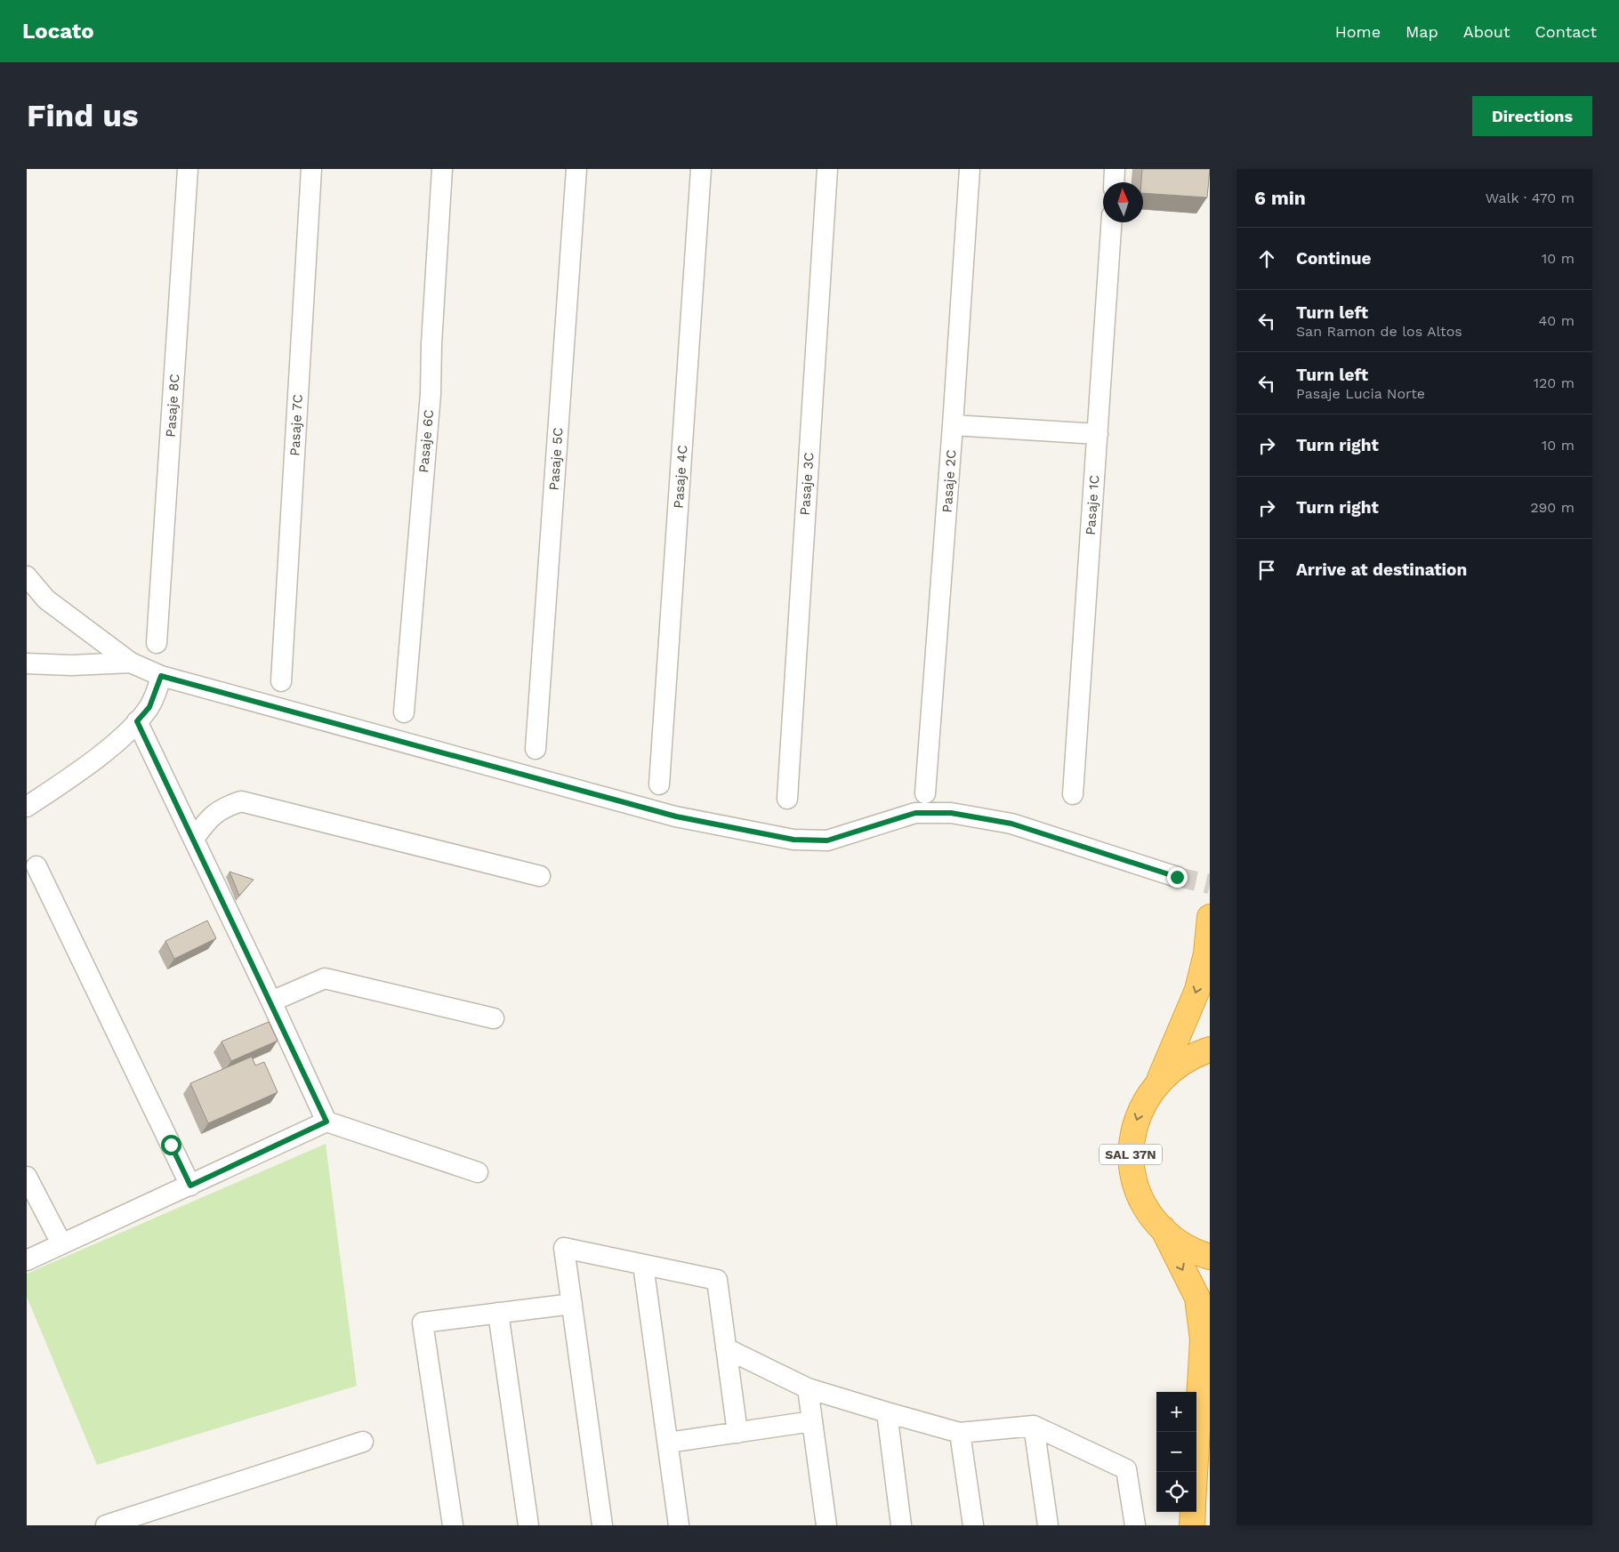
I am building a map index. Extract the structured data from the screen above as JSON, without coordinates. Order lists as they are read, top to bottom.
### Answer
{
  "streets": {
    "highway": ["SAL 37N"],
    "street": [
      "Pasaje 8C",
      "Pasaje 7C",
      "Pasaje 6C",
      "Pasaje 5C",
      "Pasaje 4C",
      "Pasaje 2C",
      "Pasaje 3C",
      "Pasaje 1C"
    ]
  },
  "north": "top",
  "page": {
    "header": "Locato",
    "nav": [
      "Home",
      "Map",
      "About",
      "Contact"
    ],
    "buttons": "Directions",
    "title": "Find us",
    "heading": ["6 min", "Walk · 470 m"],
    "list": [
      ["Continue", "10 m"],
      ["Turn left", "San Ramon de los Altos", "40 m"],
      ["Turn left", "Pasaje Lucia Norte", "120 m"],
      ["Turn right", "10 m"],
      ["Turn right", "290 m"],
      "Arrive at destination"
    ],
    "map_buttons": ["+", "−"]
  }
}
